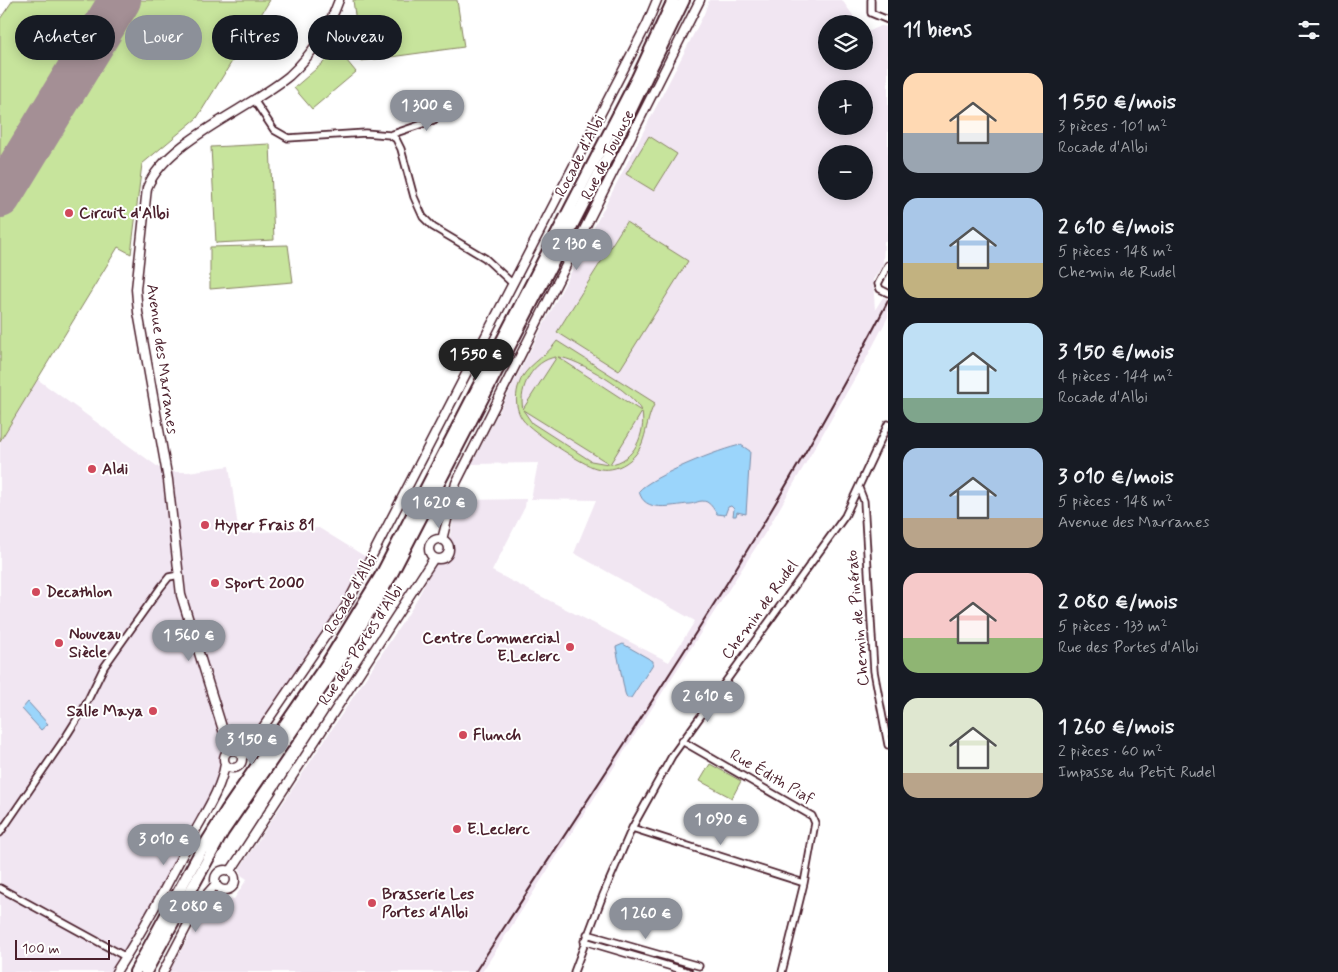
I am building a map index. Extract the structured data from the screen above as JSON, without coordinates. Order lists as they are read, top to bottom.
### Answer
{
  "streets": {
    "highway": ["Rocade d'Albi"],
    "street": [
      "Rue de Toulouse",
      "Avenue des Marranes",
      "Chemin de Rudel",
      "Chemin de Pinérato",
      "Rue des Portes d'Albi",
      "Rue Édith Piaf"
    ]
  },
  "crossings": [
    ["Rue de Toulouse", "Rue des Portes d'Albi"],
    ["Chemin de Rudel", "Chemin de Pinérato"],
    ["Chemin de Rudel", "Rue Édith Piaf"]
  ],
  "places": [
    "Circuit d'Albi",
    "Aldi",
    "Hyper Frais 81",
    "Sport 2000",
    "Decathlon",
    "Nouveau Siècle",
    "Centre Commercial E.Leclerc",
    "Salle Maya",
    "Flunch",
    "E.Leclerc",
    "Brasserie Les Portes d'Albi"
  ],
  "scale_bar": "100 m",
  "page": {
    "heading": "11 biens",
    "map_buttons": ["+", "−"],
    "chip": [
      "Acheter",
      "Louer",
      "Filtres",
      "Nouveau"
    ],
    "list": [
      {
        "name": "1 550 €/mois",
        "note": "3 pièces · 101 m² · Rocade d'Albi"
      },
      {
        "name": "2 610 €/mois",
        "note": "5 pièces · 148 m² · Chemin de Rudel"
      },
      {
        "name": "3 150 €/mois",
        "note": "4 pièces · 144 m² · Rocade d'Albi"
      },
      {
        "name": "3 010 €/mois",
        "note": "5 pièces · 148 m² · Avenue des Marranes"
      },
      {
        "name": "2 080 €/mois",
        "note": "5 pièces · 133 m² · Rue des Portes d'Albi"
      },
      {
        "name": "1 260 €/mois",
        "note": "2 pièces · 60 m² · Impasse du Petit Rudel"
      }
    ],
    "price": [
      "1 300 €",
      "2 130 €",
      "1 550 €",
      "1 620 €",
      "1 560 €",
      "2 610 €",
      "3 150 €",
      "1 090 €",
      "3 010 €",
      "2 080 €",
      "1 260 €"
    ],
    "scale": "100 m"
  }
}
